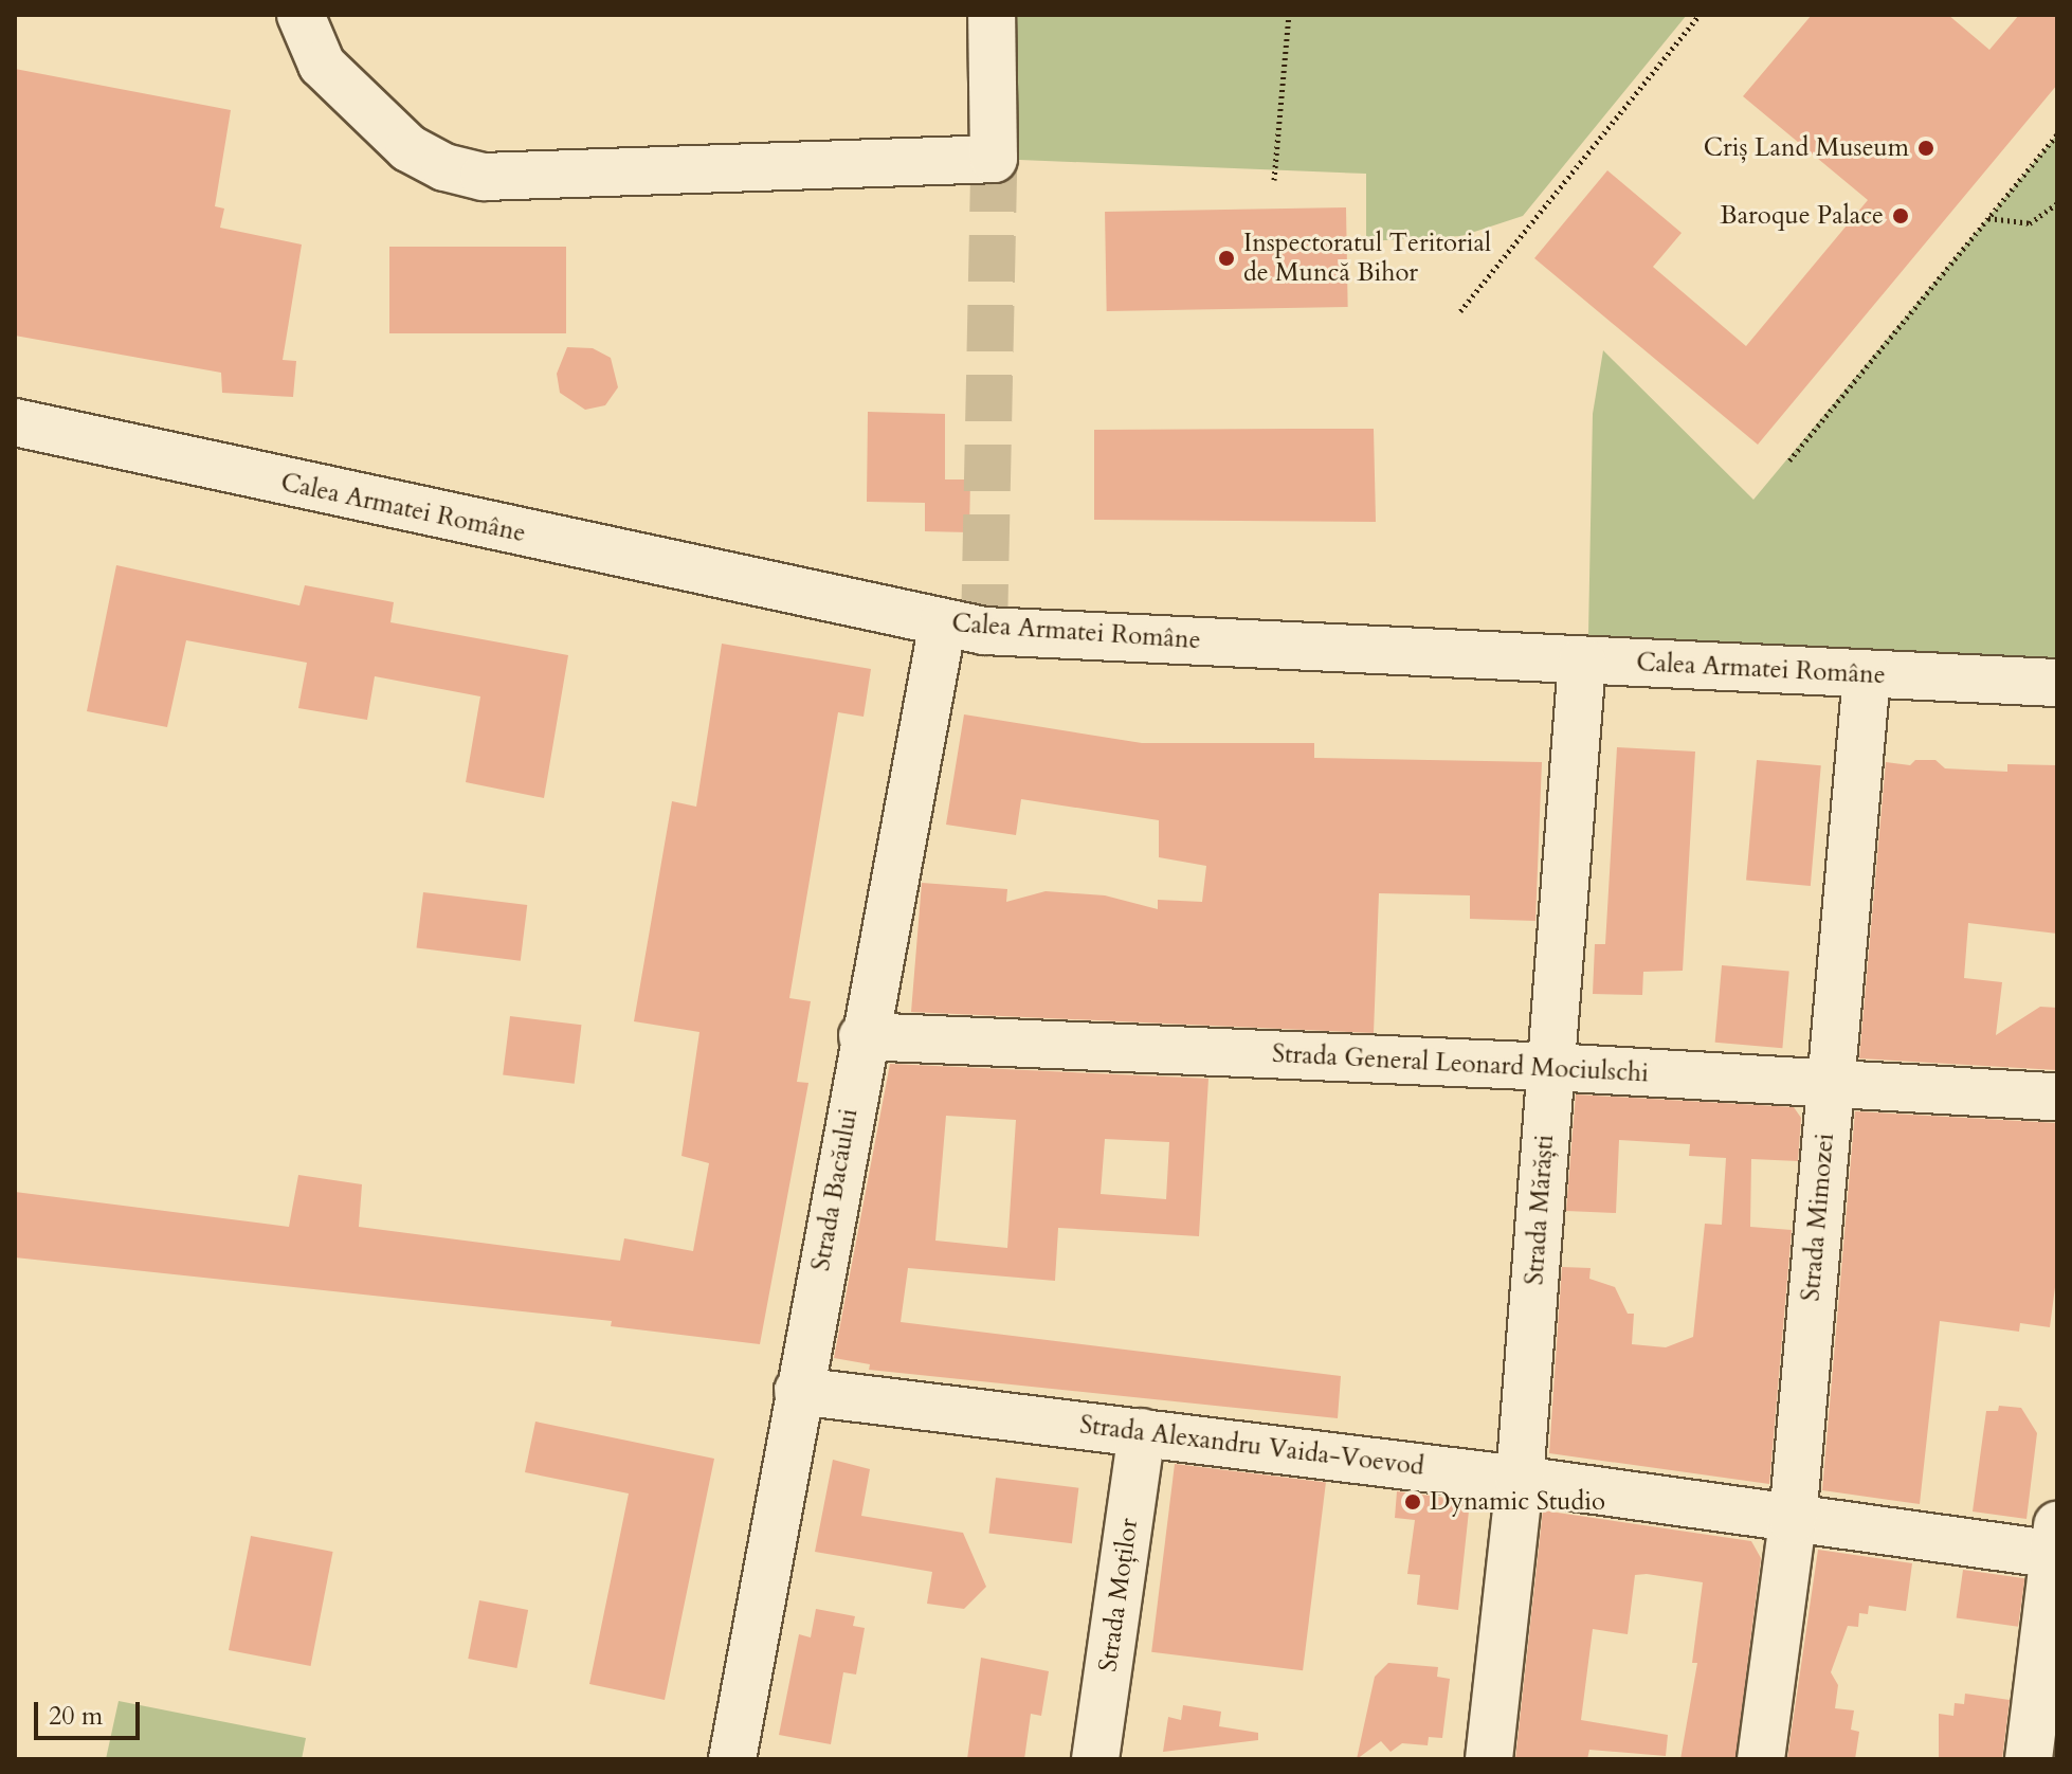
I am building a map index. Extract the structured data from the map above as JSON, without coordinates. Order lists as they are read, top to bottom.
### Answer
{
  "streets": {
    "street": [
      "Calea Armatei Române",
      "Strada General Leonard Mociulschi",
      "Strada Bacăului",
      "Strada Mărăști",
      "Strada Mimozei",
      "Strada Alexandru Vaida-Voevod",
      "Strada Moților"
    ]
  },
  "crossings": [
    ["Calea Armatei Române", "Strada Bacăului"],
    ["Calea Armatei Române", "Strada Mărăști"],
    ["Calea Armatei Române", "Strada Mimozei"],
    ["Strada General Leonard Mociulschi", "Strada Bacăului"],
    ["Strada General Leonard Mociulschi", "Strada Mărăști"],
    ["Strada General Leonard Mociulschi", "Strada Mimozei"],
    ["Strada Bacăului", "Strada Alexandru Vaida-Voevod"],
    ["Strada Mărăști", "Strada Alexandru Vaida-Voevod"],
    ["Strada Mimozei", "Strada Alexandru Vaida-Voevod"],
    ["Strada Alexandru Vaida-Voevod", "Strada Moților"]
  ],
  "places": [
    "Criș Land Museum",
    "Baroque Palace",
    "Inspectoratul Teritorial de Muncă Bihor",
    "Dynamic Studio"
  ],
  "scale_bar": "20 m"
}
